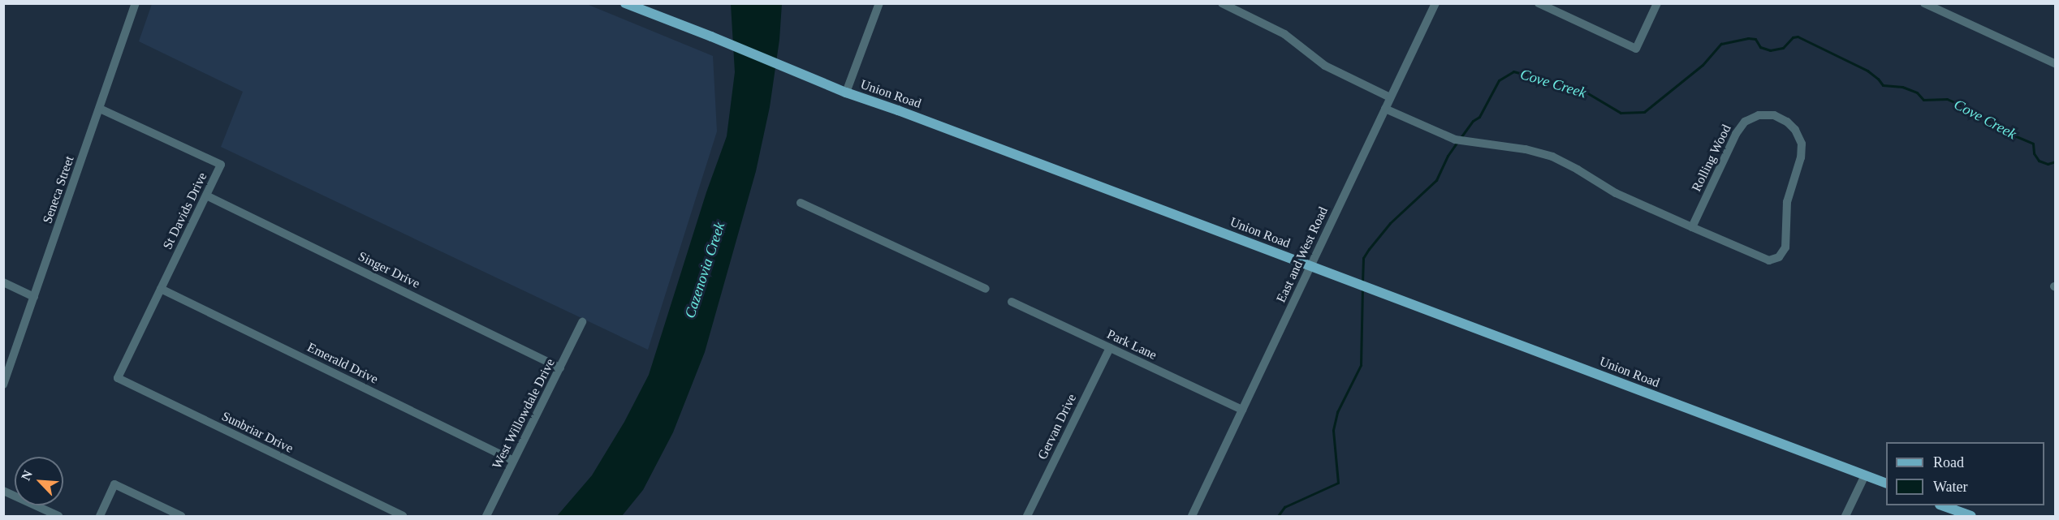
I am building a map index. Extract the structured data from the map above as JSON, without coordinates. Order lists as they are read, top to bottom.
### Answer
{
  "streets": {
    "main road": ["Union Road"],
    "street": [
      "Rolling Wood",
      "Seneca Street",
      "St Davids Drive",
      "East and West Road",
      "Singer Drive",
      "Park Lane",
      "Emerald Drive",
      "West Willowdale Drive",
      "Gervan Drive",
      "Sunbriar Drive"
    ]
  },
  "crossings": [
    ["Union Road", "East and West Road"],
    ["Rolling Wood", "East and West Road"],
    ["Seneca Street", "St Davids Drive"],
    ["St Davids Drive", "Singer Drive"],
    ["St Davids Drive", "Emerald Drive"],
    ["St Davids Drive", "Sunbriar Drive"],
    ["East and West Road", "Park Lane"],
    ["Singer Drive", "West Willowdale Drive"],
    ["Park Lane", "Gervan Drive"],
    ["Emerald Drive", "West Willowdale Drive"]
  ],
  "water": ["Cove Creek", "Cazenovia Creek"],
  "legend": ["Road", "Water"],
  "north": "top left"
}
